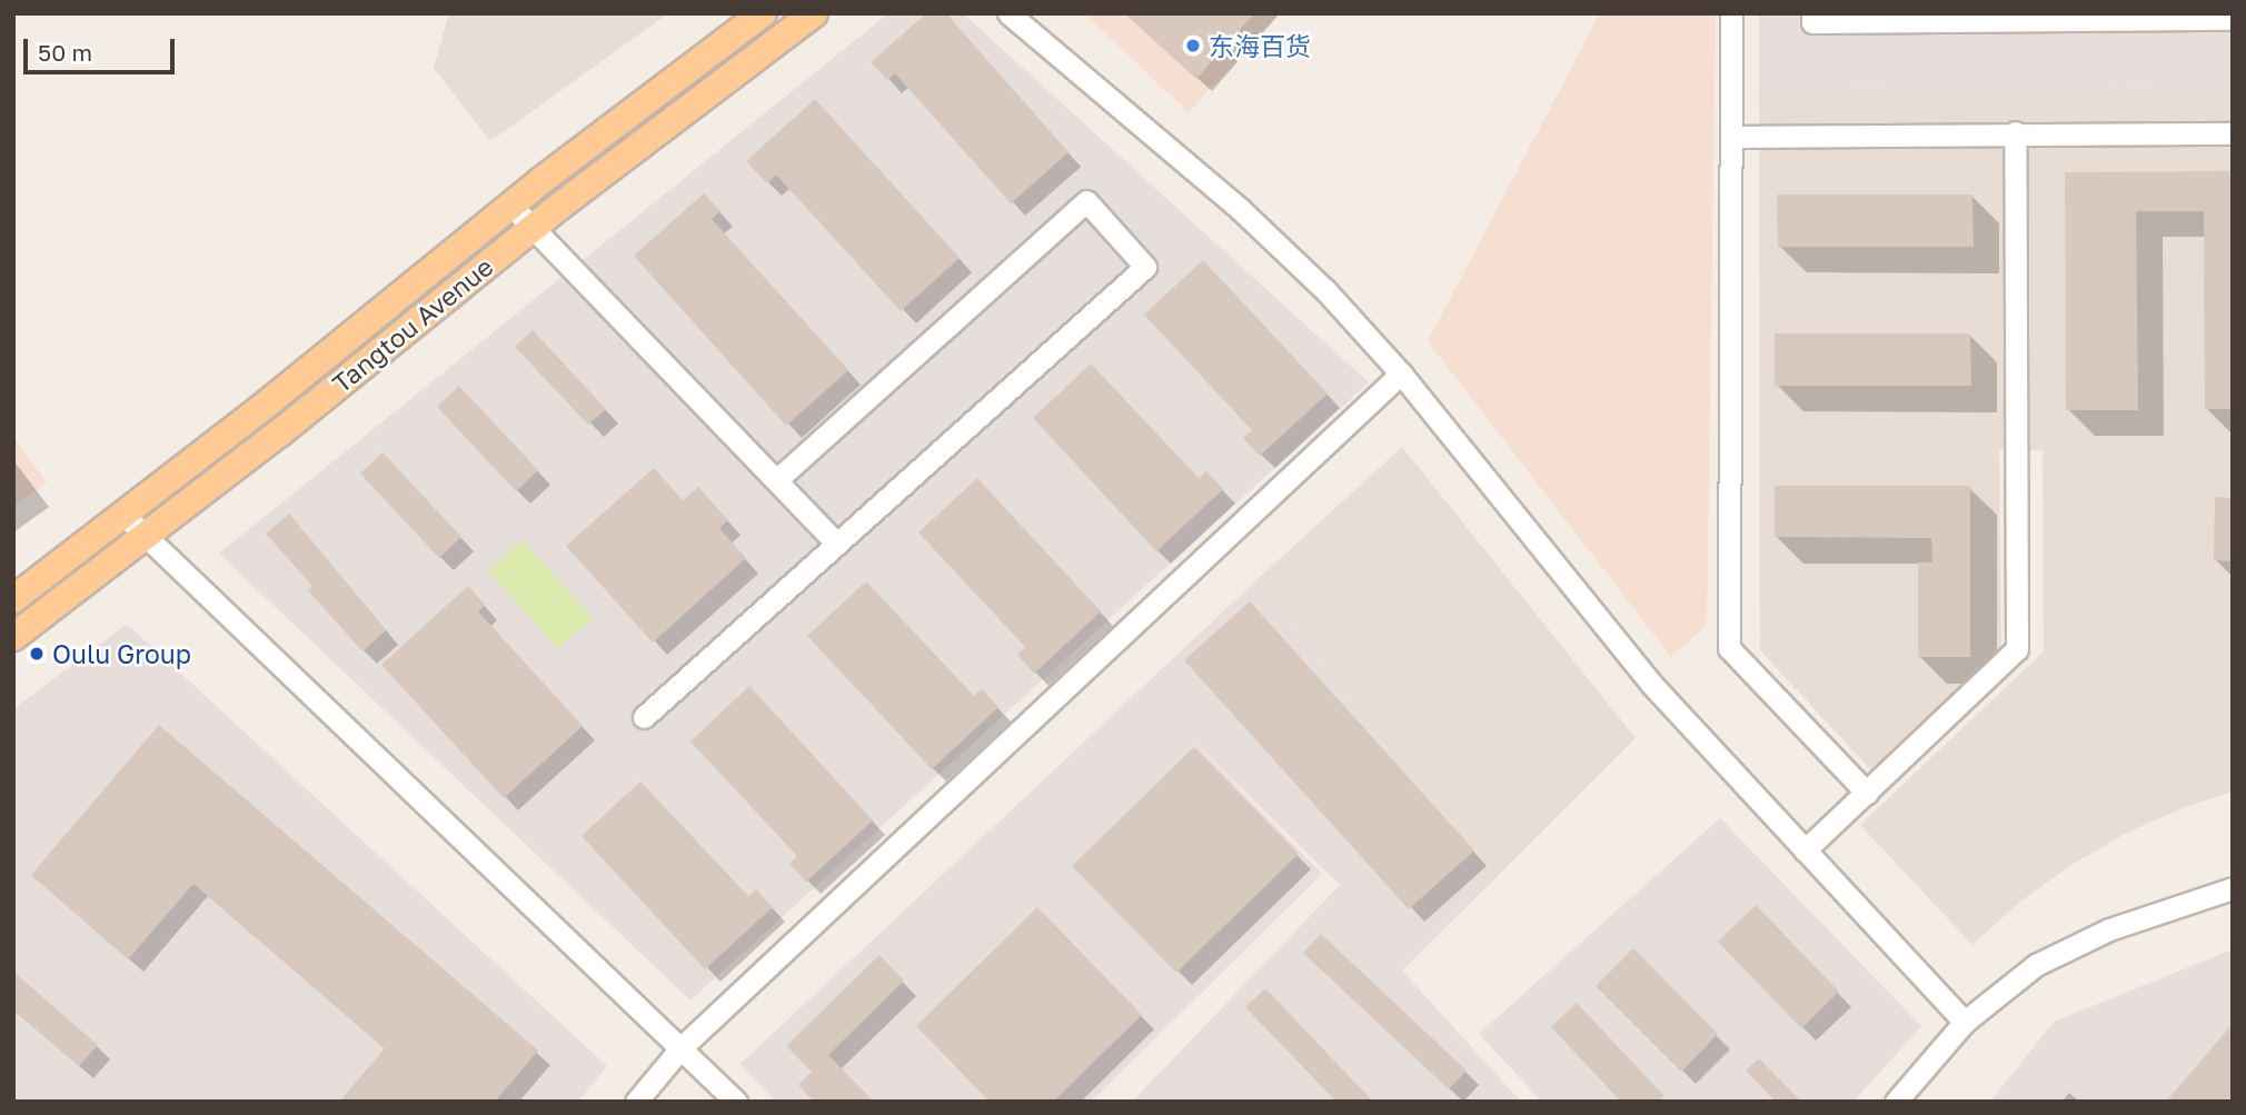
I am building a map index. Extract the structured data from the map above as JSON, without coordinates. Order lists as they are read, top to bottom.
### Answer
{
  "streets": {
    "main road": ["Tangtou Avenue"]
  },
  "places": ["东海百货", "Oulu Group"],
  "scale_bar": "50 m"
}
